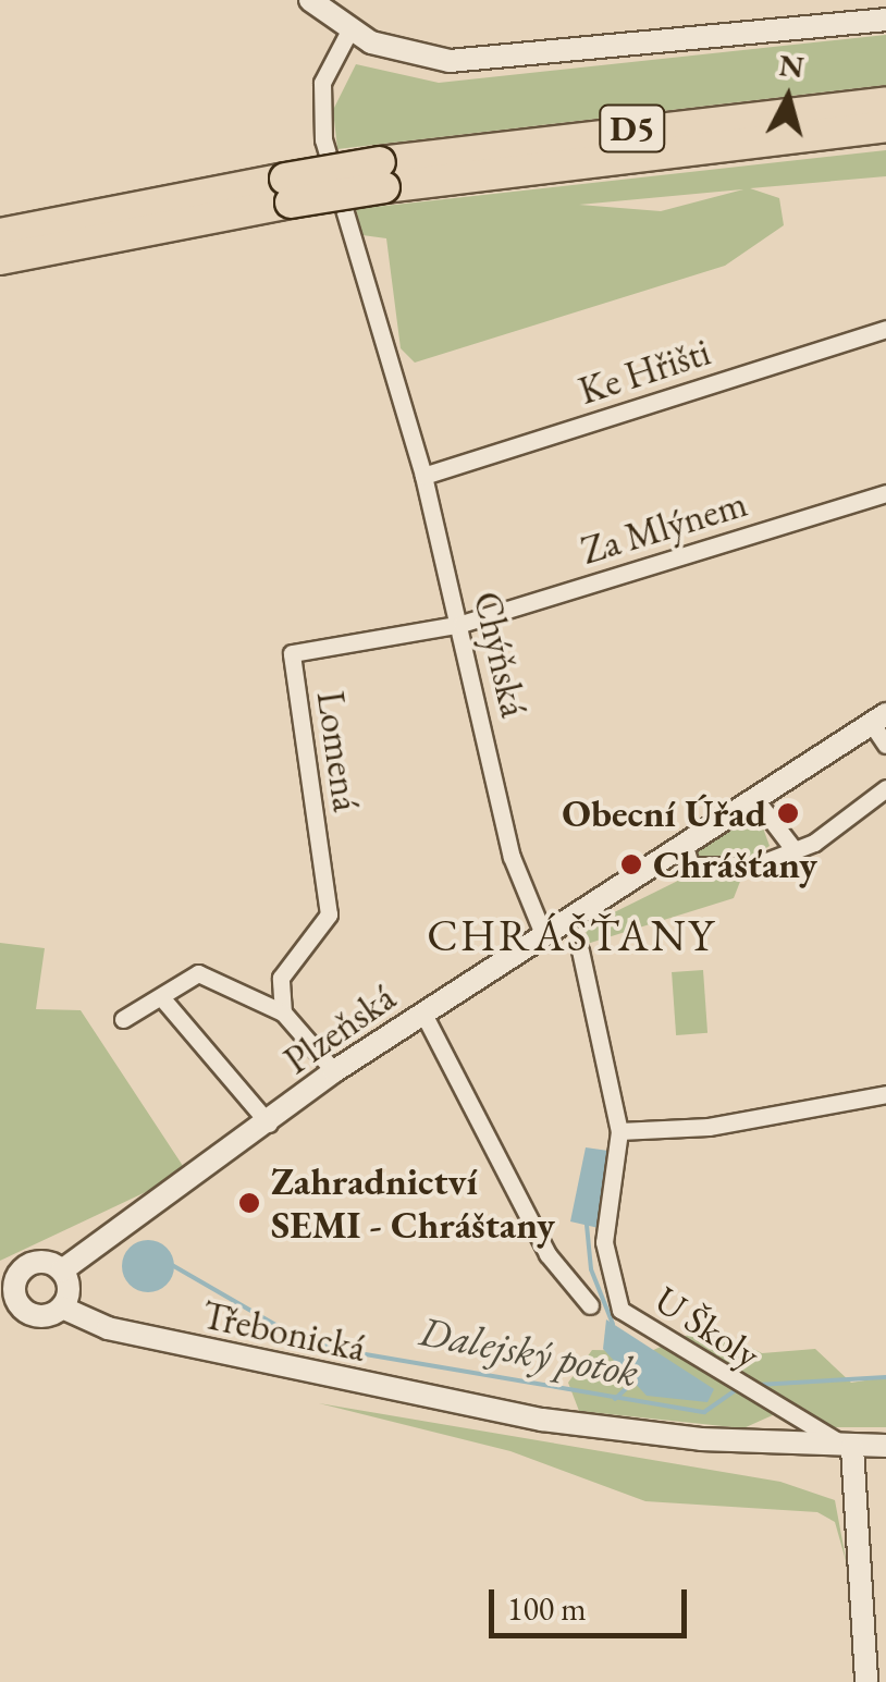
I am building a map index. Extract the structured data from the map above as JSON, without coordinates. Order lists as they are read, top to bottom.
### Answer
{
  "streets": {
    "highway": ["D5"],
    "street": [
      "Ke Hřišti",
      "Za Mlýnem",
      "Chýňská",
      "Lomená",
      "Plzeňská",
      "U Školy",
      "Třebonická"
    ]
  },
  "crossings": [
    ["Ke Hřišti", "Chýňská"],
    ["Za Mlýnem", "Chýňská"],
    ["Za Mlýnem", "Lomená"],
    ["Chýňská", "Lomená"],
    ["Chýňská", "Plzeňská"],
    ["Plzeňská", "Třebonická"],
    ["U Školy", "Třebonická"]
  ],
  "districts": ["CHRÁŠŤANY"],
  "water": ["Dalejský potok"],
  "places": ["Obecní Úřad", "Chrášťany", "Zahradnictví SEMI - Chráštany"],
  "scale_bar": "100 m",
  "north": "top"
}
